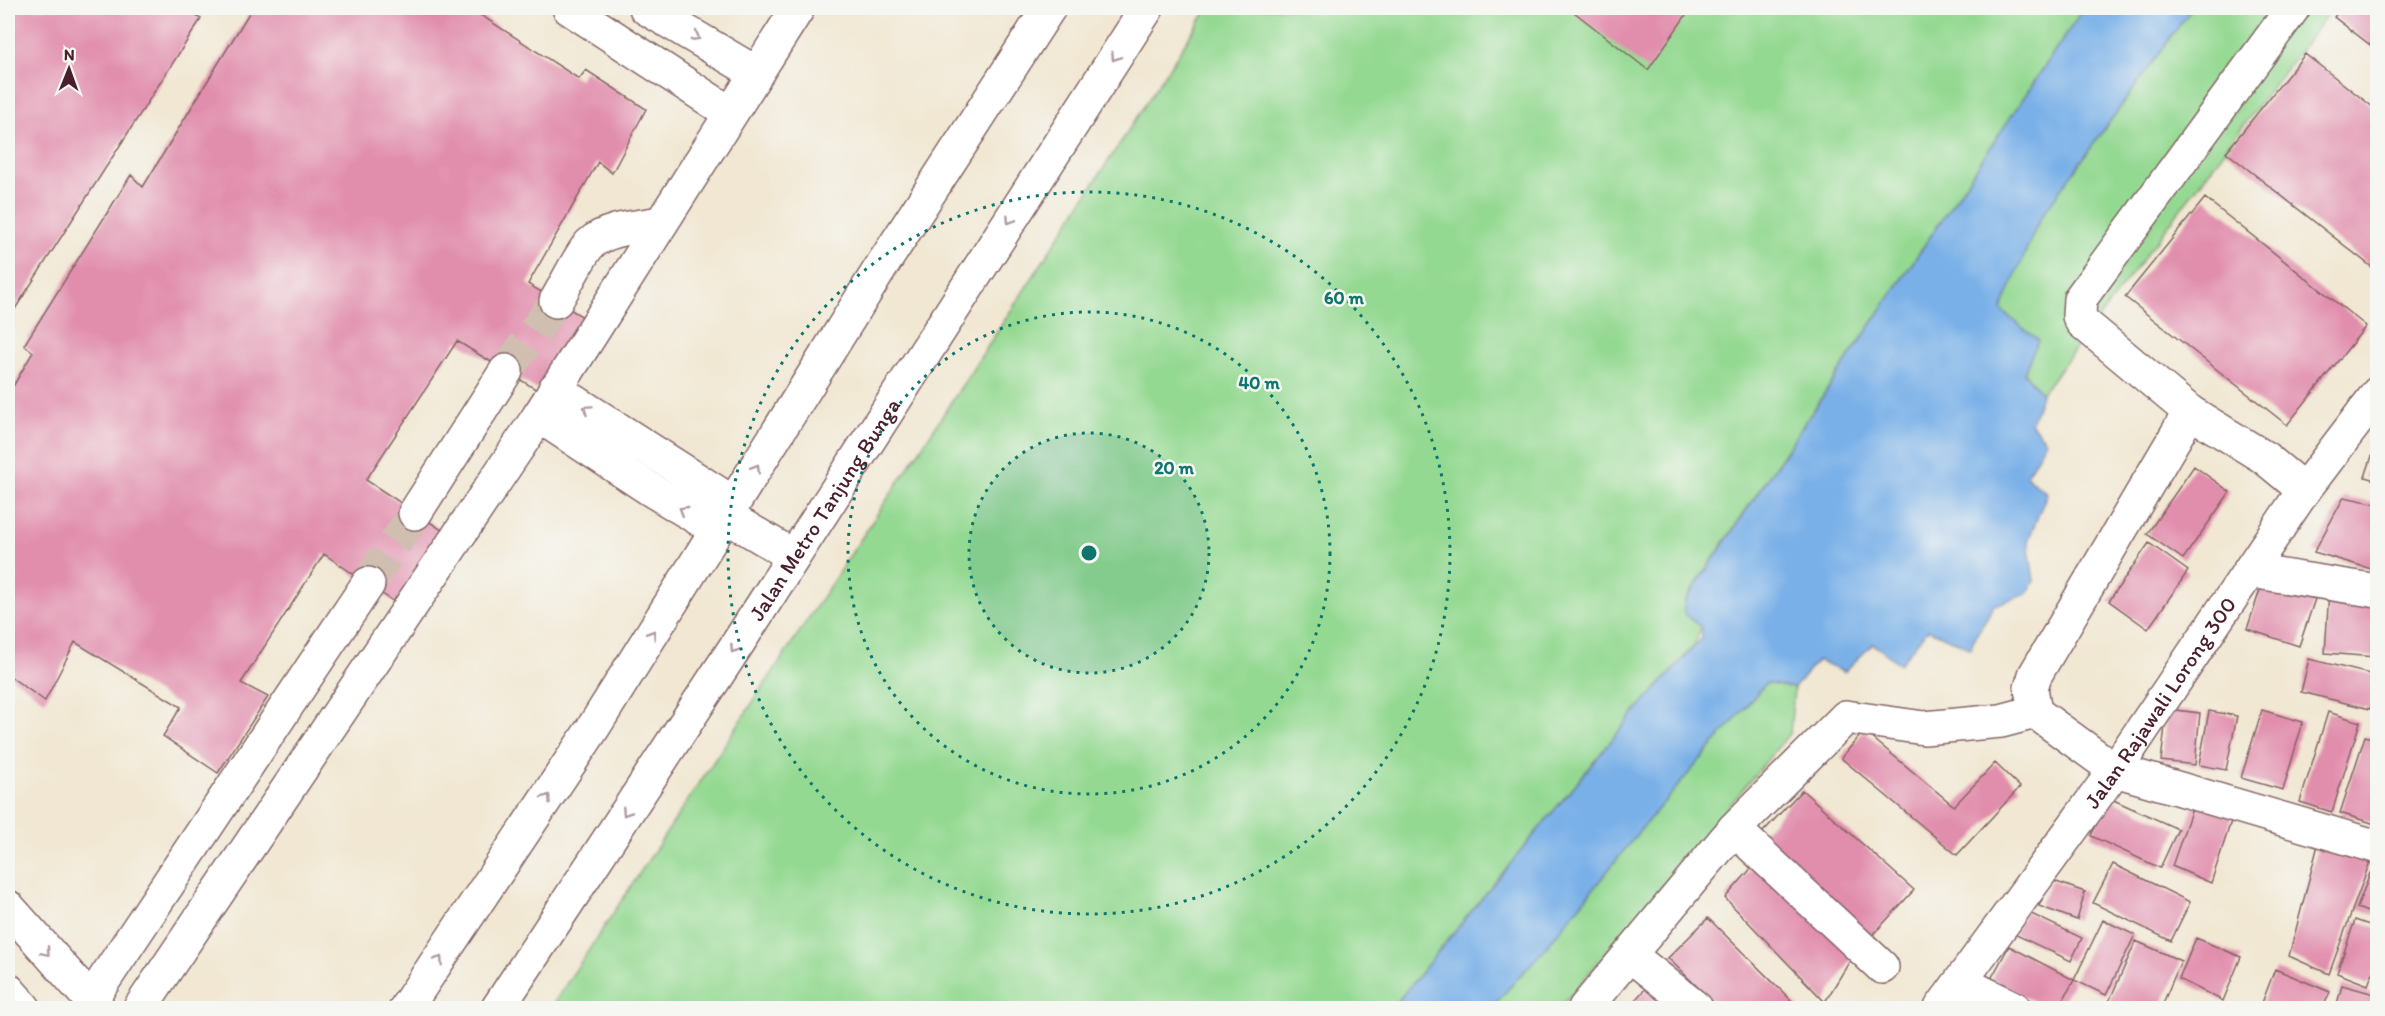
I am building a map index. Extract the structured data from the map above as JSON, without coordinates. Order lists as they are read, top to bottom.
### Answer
{
  "streets": {
    "street": ["Jalan Metro Tanjung Bunga", "Jalan Rajawali Lorong 300"]
  },
  "north": "top",
  "rings": ["60 m", "40 m", "20 m"]
}
